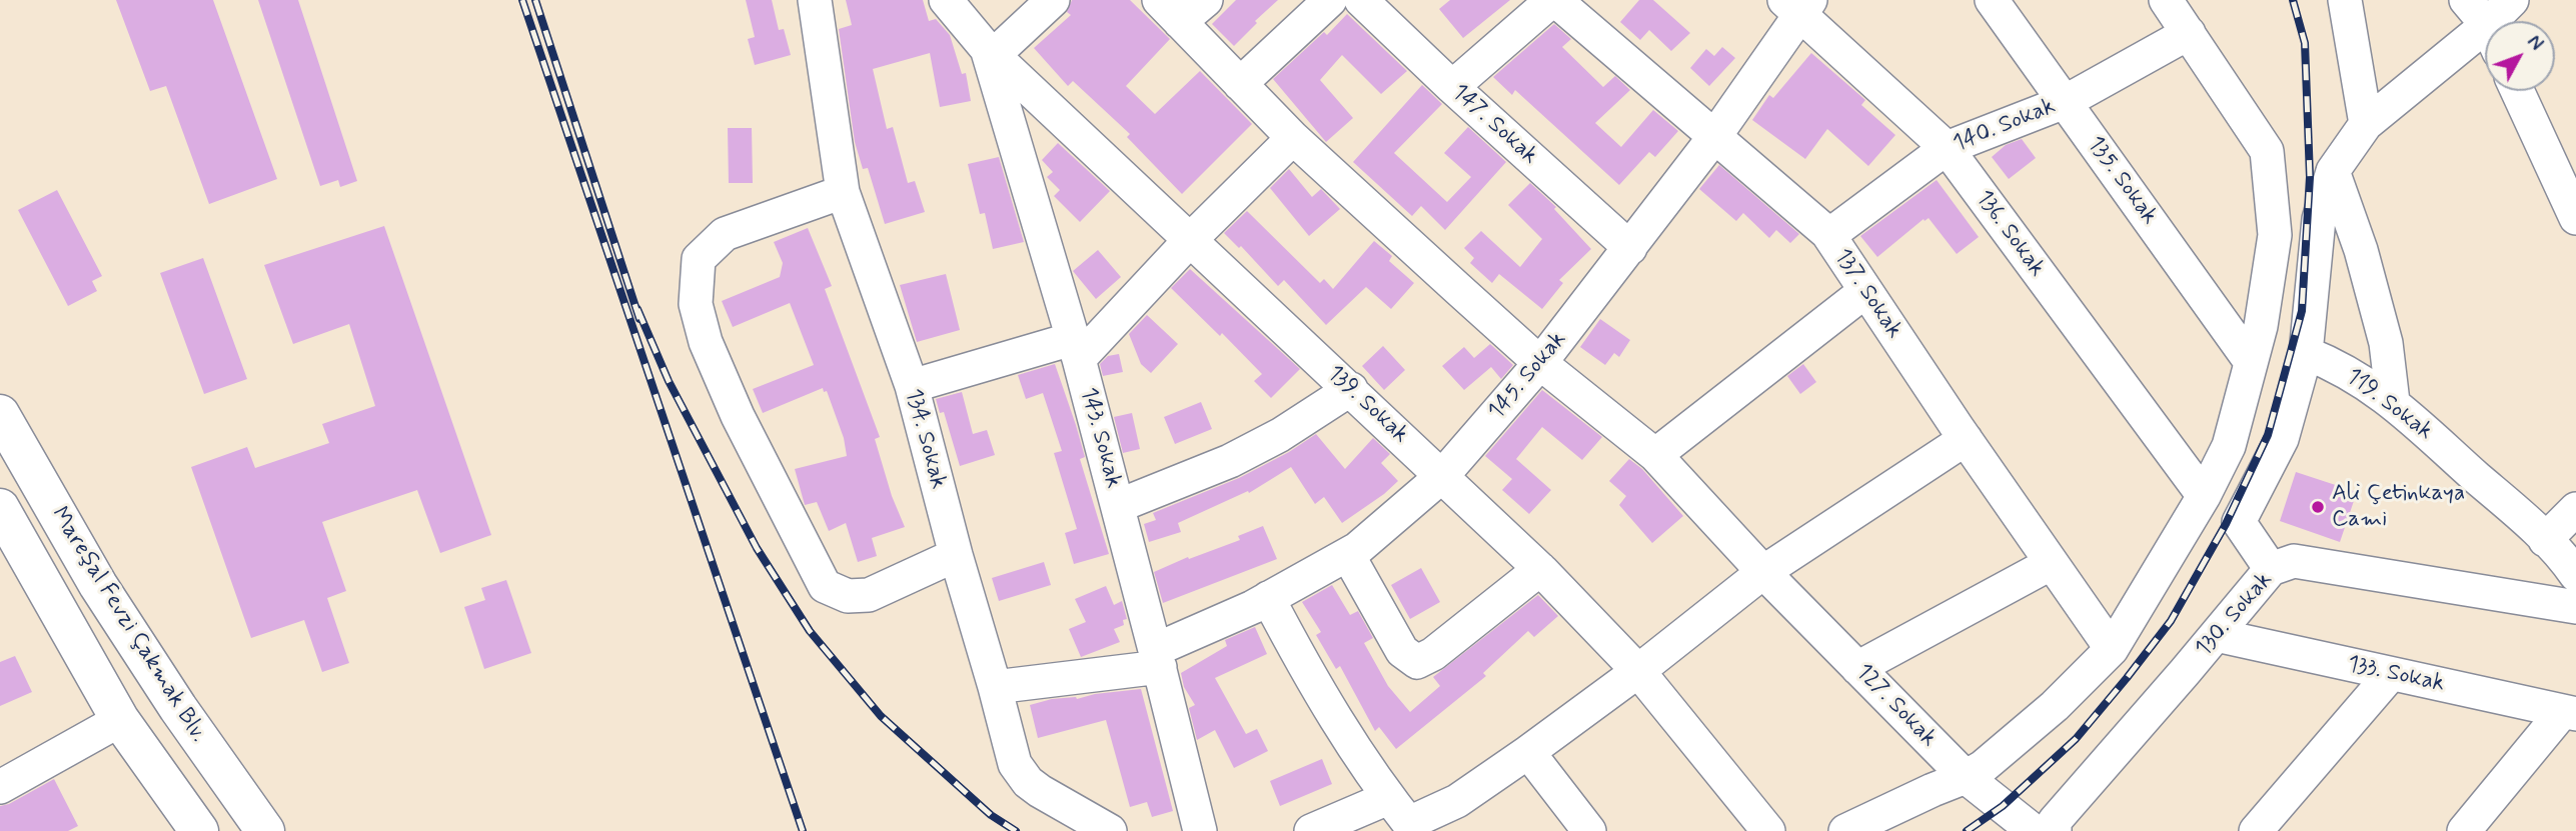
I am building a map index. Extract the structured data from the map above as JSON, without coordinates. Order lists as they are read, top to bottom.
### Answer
{
  "streets": {
    "main road": ["Mareşal Fevzi Çakmak Blv."],
    "street": [
      "147. Sokak",
      "140. Sokak",
      "135. Sokak",
      "136. Sokak",
      "137. Sokak",
      "145. Sokak",
      "139. Sokak",
      "119. Sokak",
      "143. Sokak",
      "134. Sokak",
      "130. Sokak",
      "133. Sokak",
      "127. Sokak"
    ]
  },
  "crossings": [
    ["147. Sokak", "145. Sokak"],
    ["140. Sokak", "135. Sokak"],
    ["140. Sokak", "136. Sokak"],
    ["140. Sokak", "137. Sokak"],
    ["136. Sokak", "145. Sokak"],
    ["137. Sokak", "145. Sokak"],
    ["145. Sokak", "139. Sokak"],
    ["145. Sokak", "143. Sokak"],
    ["145. Sokak", "134. Sokak"],
    ["145. Sokak", "127. Sokak"],
    ["139. Sokak", "143. Sokak"],
    ["130. Sokak", "133. Sokak"]
  ],
  "places": ["Ali Çetinkaya Cami"],
  "north": "top right"
}
